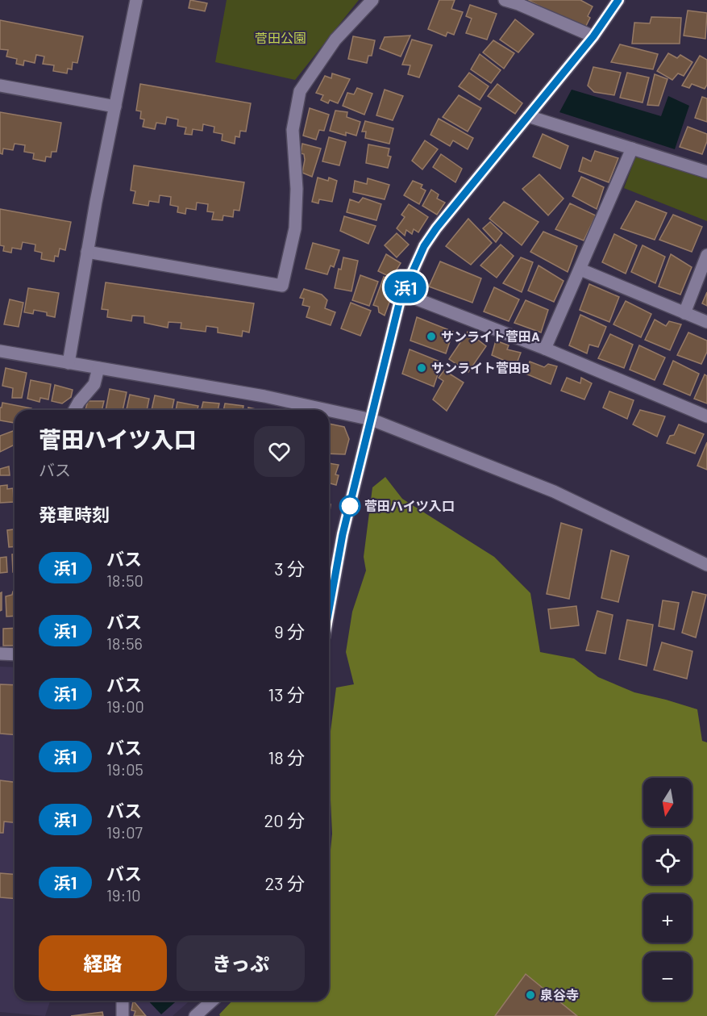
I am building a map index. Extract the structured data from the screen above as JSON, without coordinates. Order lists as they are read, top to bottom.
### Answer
{
  "parks": ["菅田公園"],
  "places": [
    "サンライト菅田A",
    "サンライト菅田B",
    "菅田ハイツ入口",
    "泉谷寺"
  ],
  "lines": ["bus line 浜1"],
  "north": "bottom",
  "page": {
    "on_map": "浜1",
    "heading": [
      ["菅田ハイツ入口", "バス"],
      "発車時刻"
    ],
    "list": [
      {
        "mark": "浜1",
        "name": "バス",
        "note": "18:50",
        "value": "3 分"
      },
      {
        "mark": "浜1",
        "name": "バス",
        "note": "18:56",
        "value": "9 分"
      },
      {
        "mark": "浜1",
        "name": "バス",
        "note": "19:00",
        "value": "13 分"
      },
      {
        "mark": "浜1",
        "name": "バス",
        "note": "19:05",
        "value": "18 分"
      },
      {
        "mark": "浜1",
        "name": "バス",
        "note": "19:07",
        "value": "20 分"
      },
      {
        "mark": "浜1",
        "name": "バス",
        "note": "19:10",
        "value": "23 分"
      }
    ],
    "map_buttons": ["+", "−"],
    "buttons": ["経路", "きっぷ"]
  }
}
